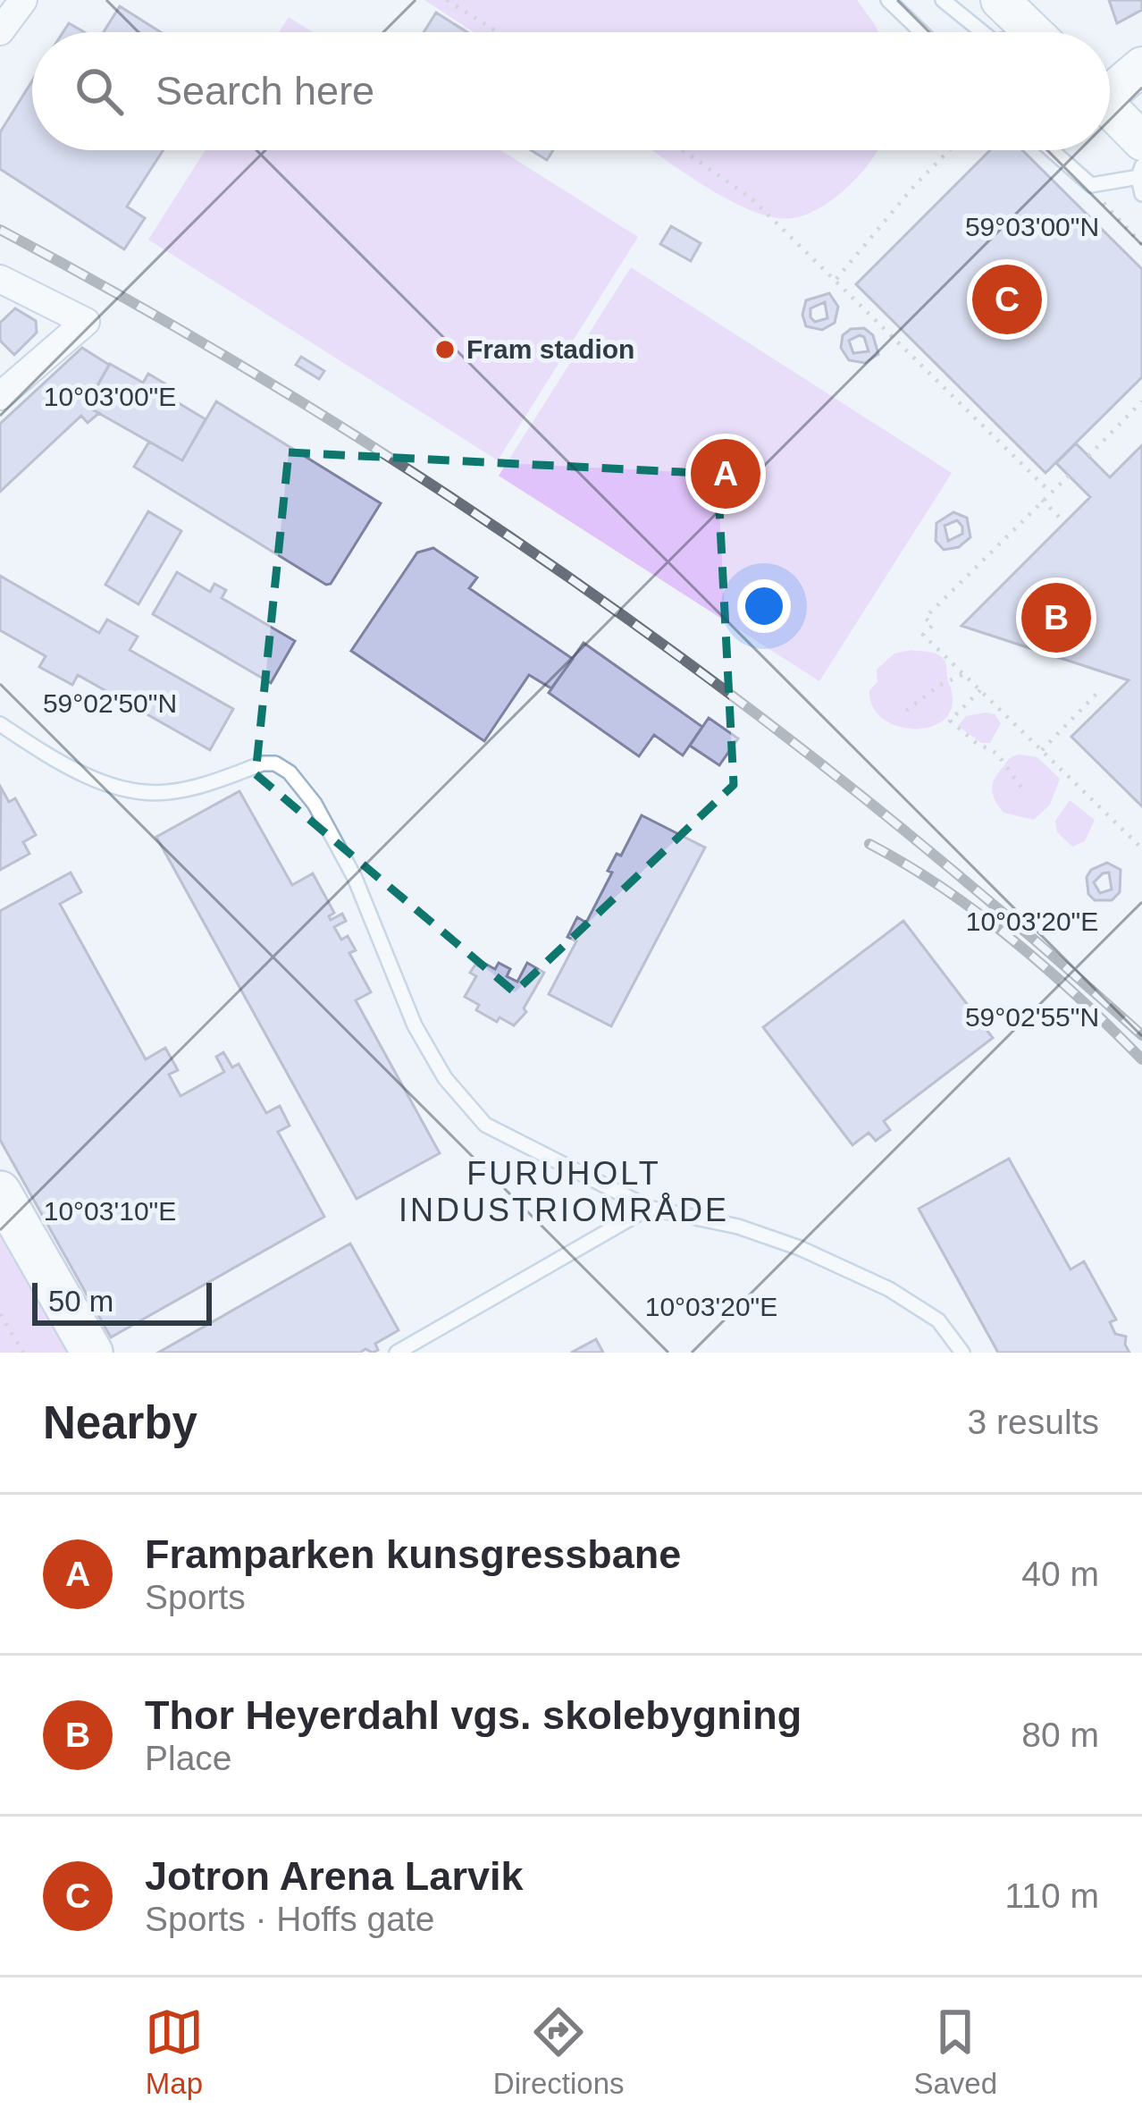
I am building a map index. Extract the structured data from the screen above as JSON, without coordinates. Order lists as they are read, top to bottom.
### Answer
{
  "districts": ["FURUHOLT INDUSTRIOMRÅDE"],
  "places": ["Fram stadion"],
  "scale_bar": "50 m",
  "page": {
    "search": "Search here",
    "pins": ["C", "A", "B"],
    "scale": "50 m",
    "heading": ["Nearby", "3 results"],
    "list": [
      {
        "mark": "A",
        "name": "Framparken kunsgressbane",
        "note": "Sports",
        "value": "40 m"
      },
      {
        "mark": "B",
        "name": "Thor Heyerdahl vgs. skolebygning",
        "note": "Place",
        "value": "80 m"
      },
      {
        "mark": "C",
        "name": "Jotron Arena Larvik",
        "note": "Sports · Hoffs gate",
        "value": "110 m"
      }
    ],
    "nav": ["Map", "Directions", "Saved"]
  },
  "coordinates": [
    "59°03'00\"N",
    "10°03'00\"E",
    "59°02'50\"N",
    "10°03'20\"E",
    "59°02'55\"N",
    "10°03'10\"E"
  ]
}
